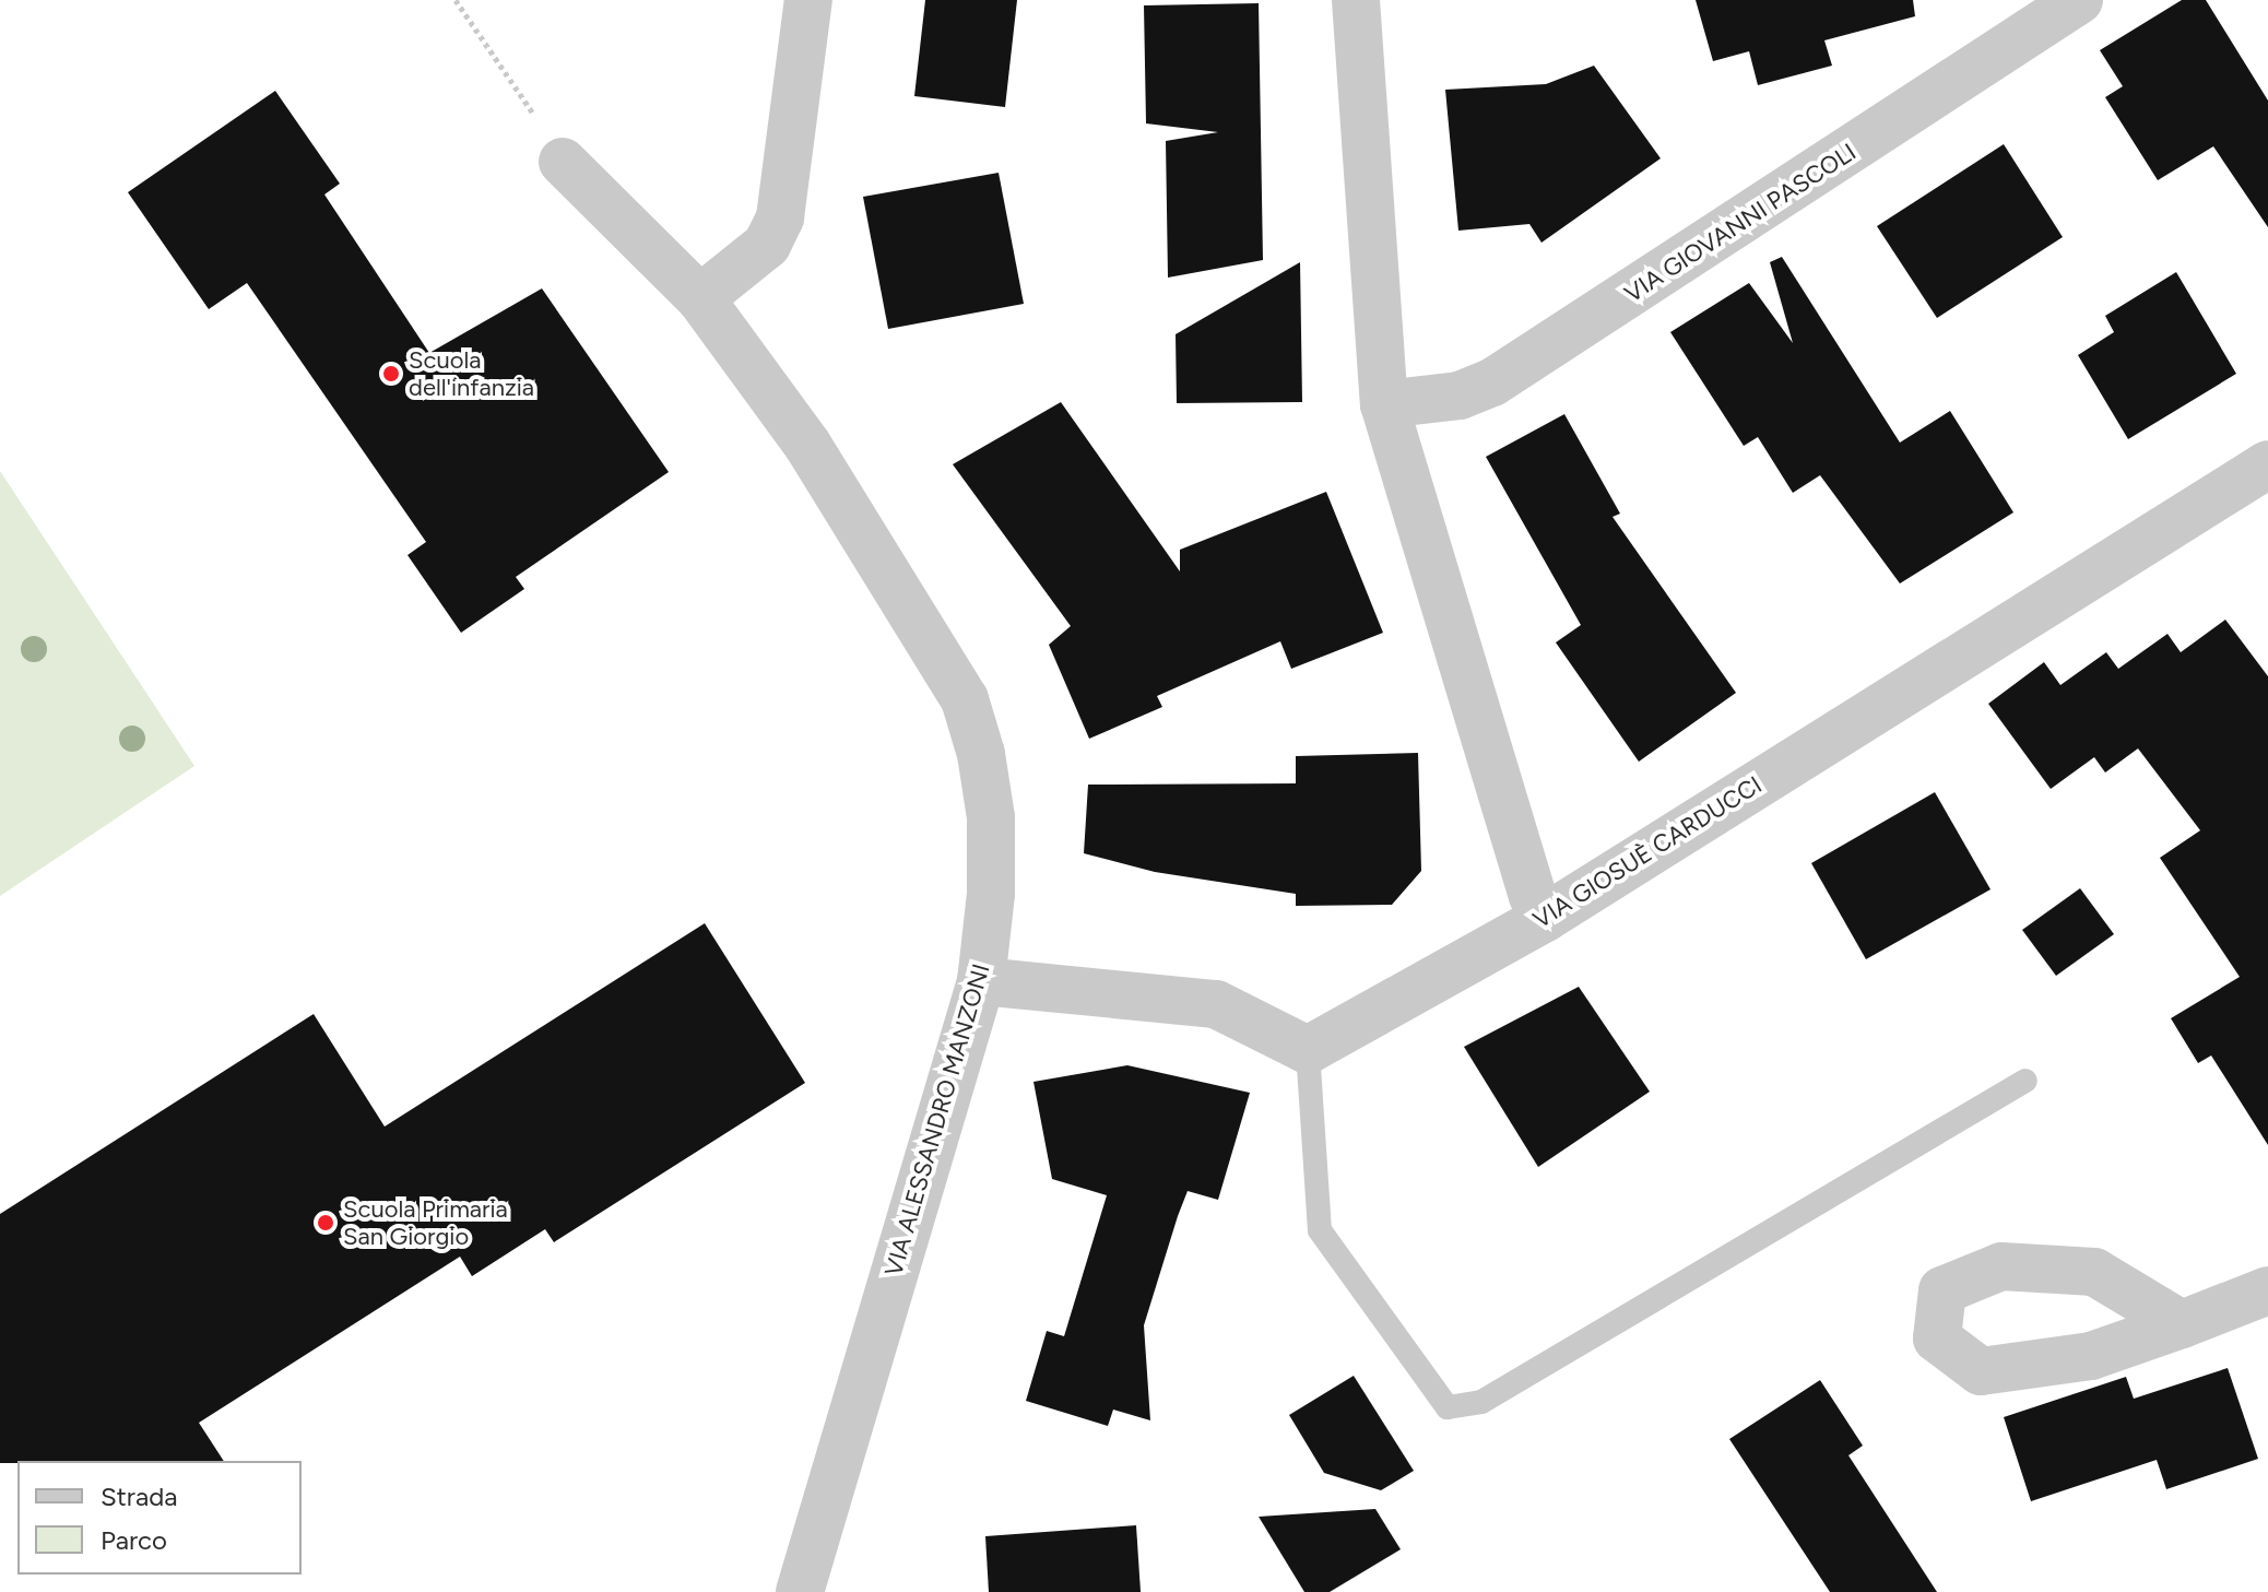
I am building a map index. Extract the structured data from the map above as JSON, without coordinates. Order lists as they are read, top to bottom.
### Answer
{
  "streets": {
    "street": ["VIA GIOVANNI PASCOLI", "VIA GIOSUÈ CARDUCCI", "VIA ALESSANDRO MANZONI"]
  },
  "places": ["Scuola dell'infanzia", "Scuola Primaria San Giorgio"],
  "legend": ["Strada", "Parco"]
}
